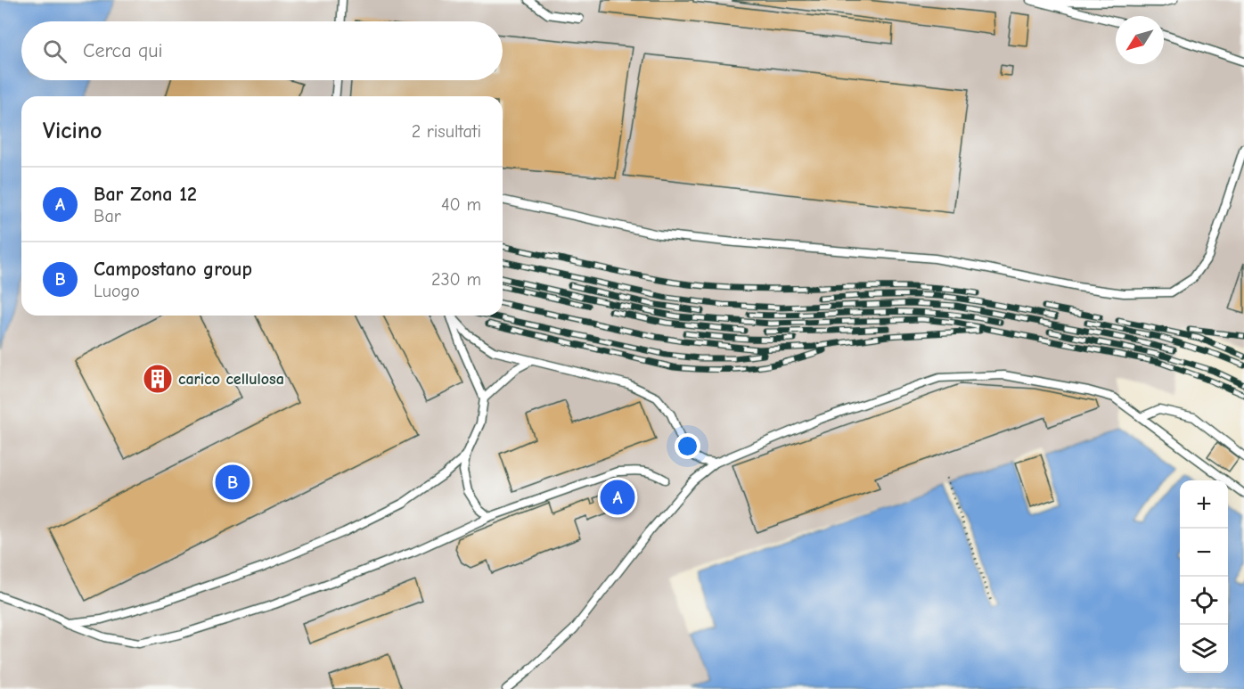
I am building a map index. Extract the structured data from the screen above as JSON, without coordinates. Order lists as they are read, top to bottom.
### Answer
{
  "places": {
    "building": ["carico cellulosa"]
  },
  "north": "bottom left",
  "page": {
    "search": "Cerca qui",
    "heading": ["Vicino", "2 risultati"],
    "list": [
      {
        "mark": "A",
        "name": "Bar Zona 12",
        "note": "Bar",
        "value": "40 m"
      },
      {
        "mark": "B",
        "name": "Campostano group",
        "note": "Luogo",
        "value": "230 m"
      }
    ],
    "pins": ["B", "A"],
    "map_buttons": ["+", "−"]
  }
}
